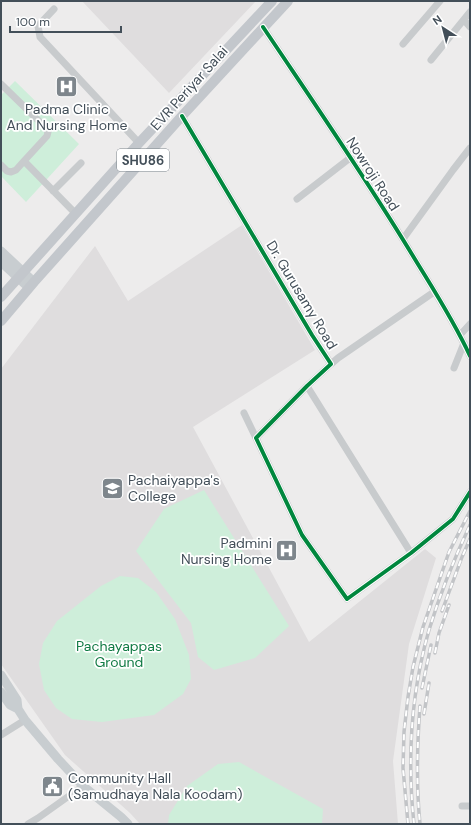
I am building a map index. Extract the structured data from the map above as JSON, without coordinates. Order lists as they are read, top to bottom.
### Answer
{
  "streets": {
    "main road": ["EVR Periyar Salai", "SHU86"],
    "street": ["Nowroji Road", "Dr. Gurusamy Road"]
  },
  "crossings": [
    ["EVR Periyar Salai", "Nowroji Road"],
    ["EVR Periyar Salai", "Dr. Gurusamy Road"]
  ],
  "parks": ["Pachayappas Ground"],
  "places": {
    "hospital": ["Padma Clinic And Nursing Home", "Padmini Nursing Home"],
    "school or university": ["Pachaiyappa's College"],
    "public building": ["Community Hall (Samudhaya Nala Koodam)"]
  },
  "scale_bar": "100 m",
  "north": "top left"
}
